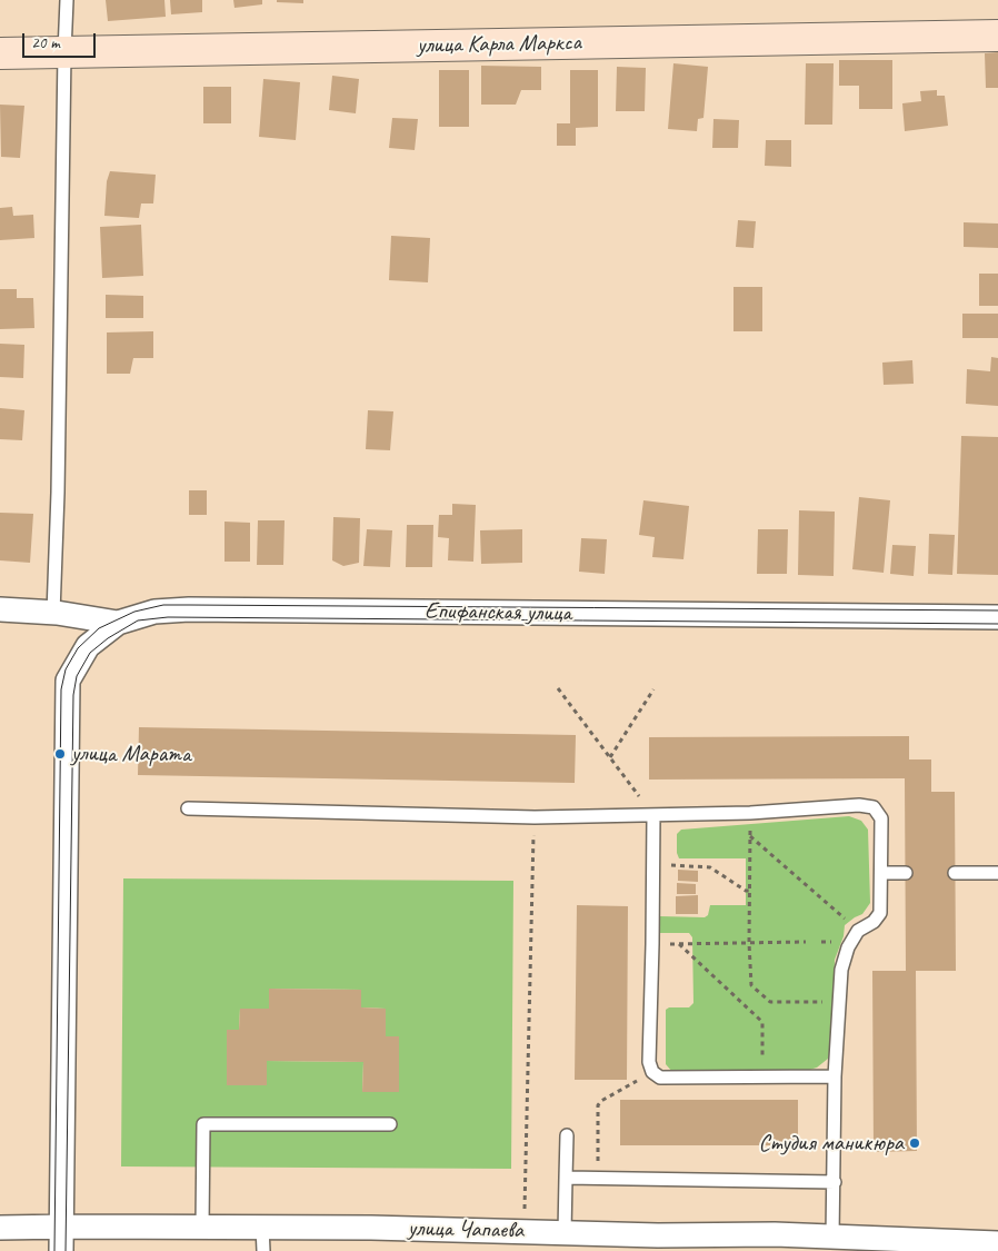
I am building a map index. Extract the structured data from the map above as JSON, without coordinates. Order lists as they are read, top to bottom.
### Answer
{
  "streets": {
    "main road": ["улица Карла Маркса"],
    "street": ["Епифанская улица", "улица Чапаева"]
  },
  "places": ["улица Марата", "Студия маникюра"],
  "scale_bar": "20 m"
}
